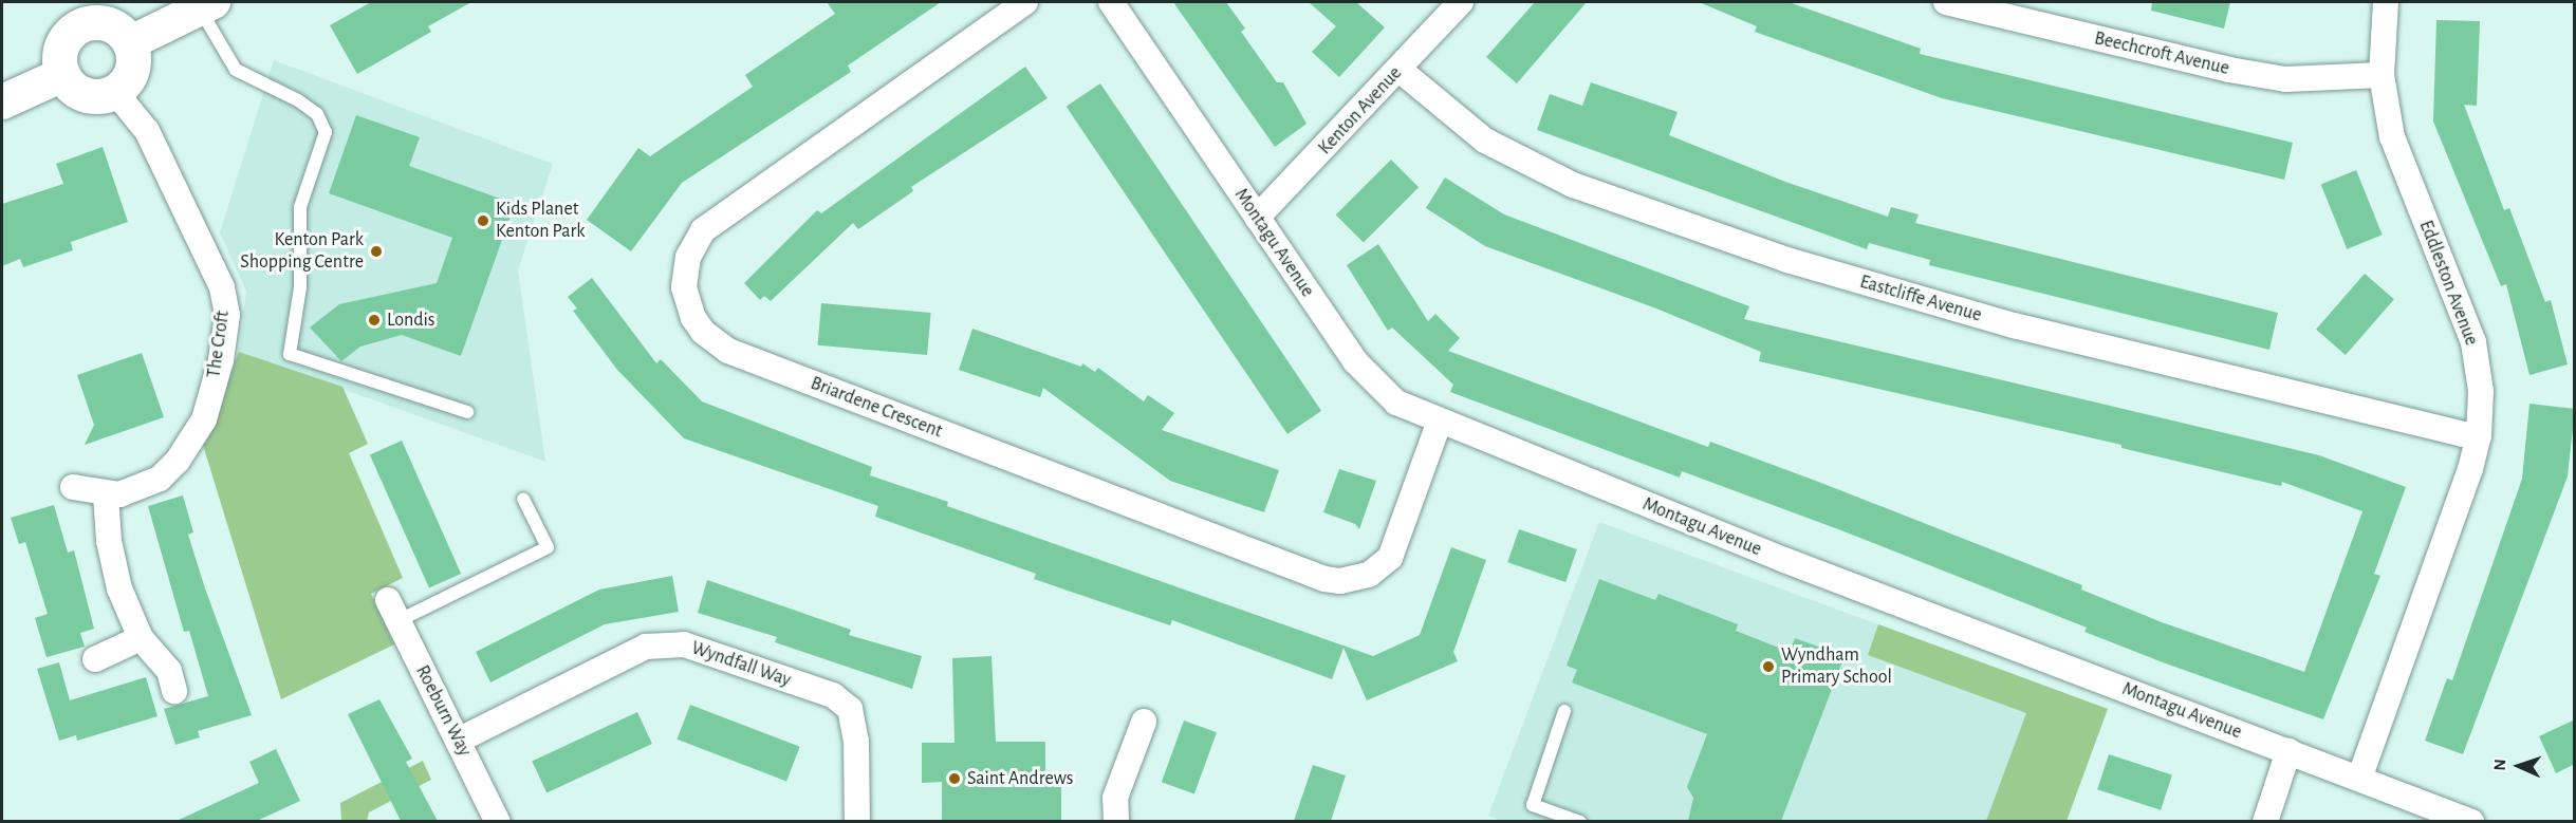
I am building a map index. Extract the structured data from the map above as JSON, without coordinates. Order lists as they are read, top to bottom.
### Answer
{
  "streets": {
    "street": [
      "Beechcroft Avenue",
      "Kenton Avenue",
      "Montagu Avenue",
      "Eddleston Avenue",
      "Eastcliffe Avenue",
      "The Croft",
      "Briardene Crescent",
      "Wyndfall Way",
      "Roeburn Way"
    ]
  },
  "crossings": [
    ["Beechcroft Avenue", "Eddleston Avenue"],
    ["Kenton Avenue", "Montagu Avenue"],
    ["Kenton Avenue", "Eastcliffe Avenue"],
    ["Montagu Avenue", "Eddleston Avenue"],
    ["Montagu Avenue", "Briardene Crescent"],
    ["Eddleston Avenue", "Eastcliffe Avenue"],
    ["Wyndfall Way", "Roeburn Way"]
  ],
  "places": [
    "Kids Planet Kenton Park",
    "Kenton Park Shopping Centre",
    "Londis",
    "Wyndham Primary School",
    "Saint Andrews"
  ],
  "north": "left"
}
